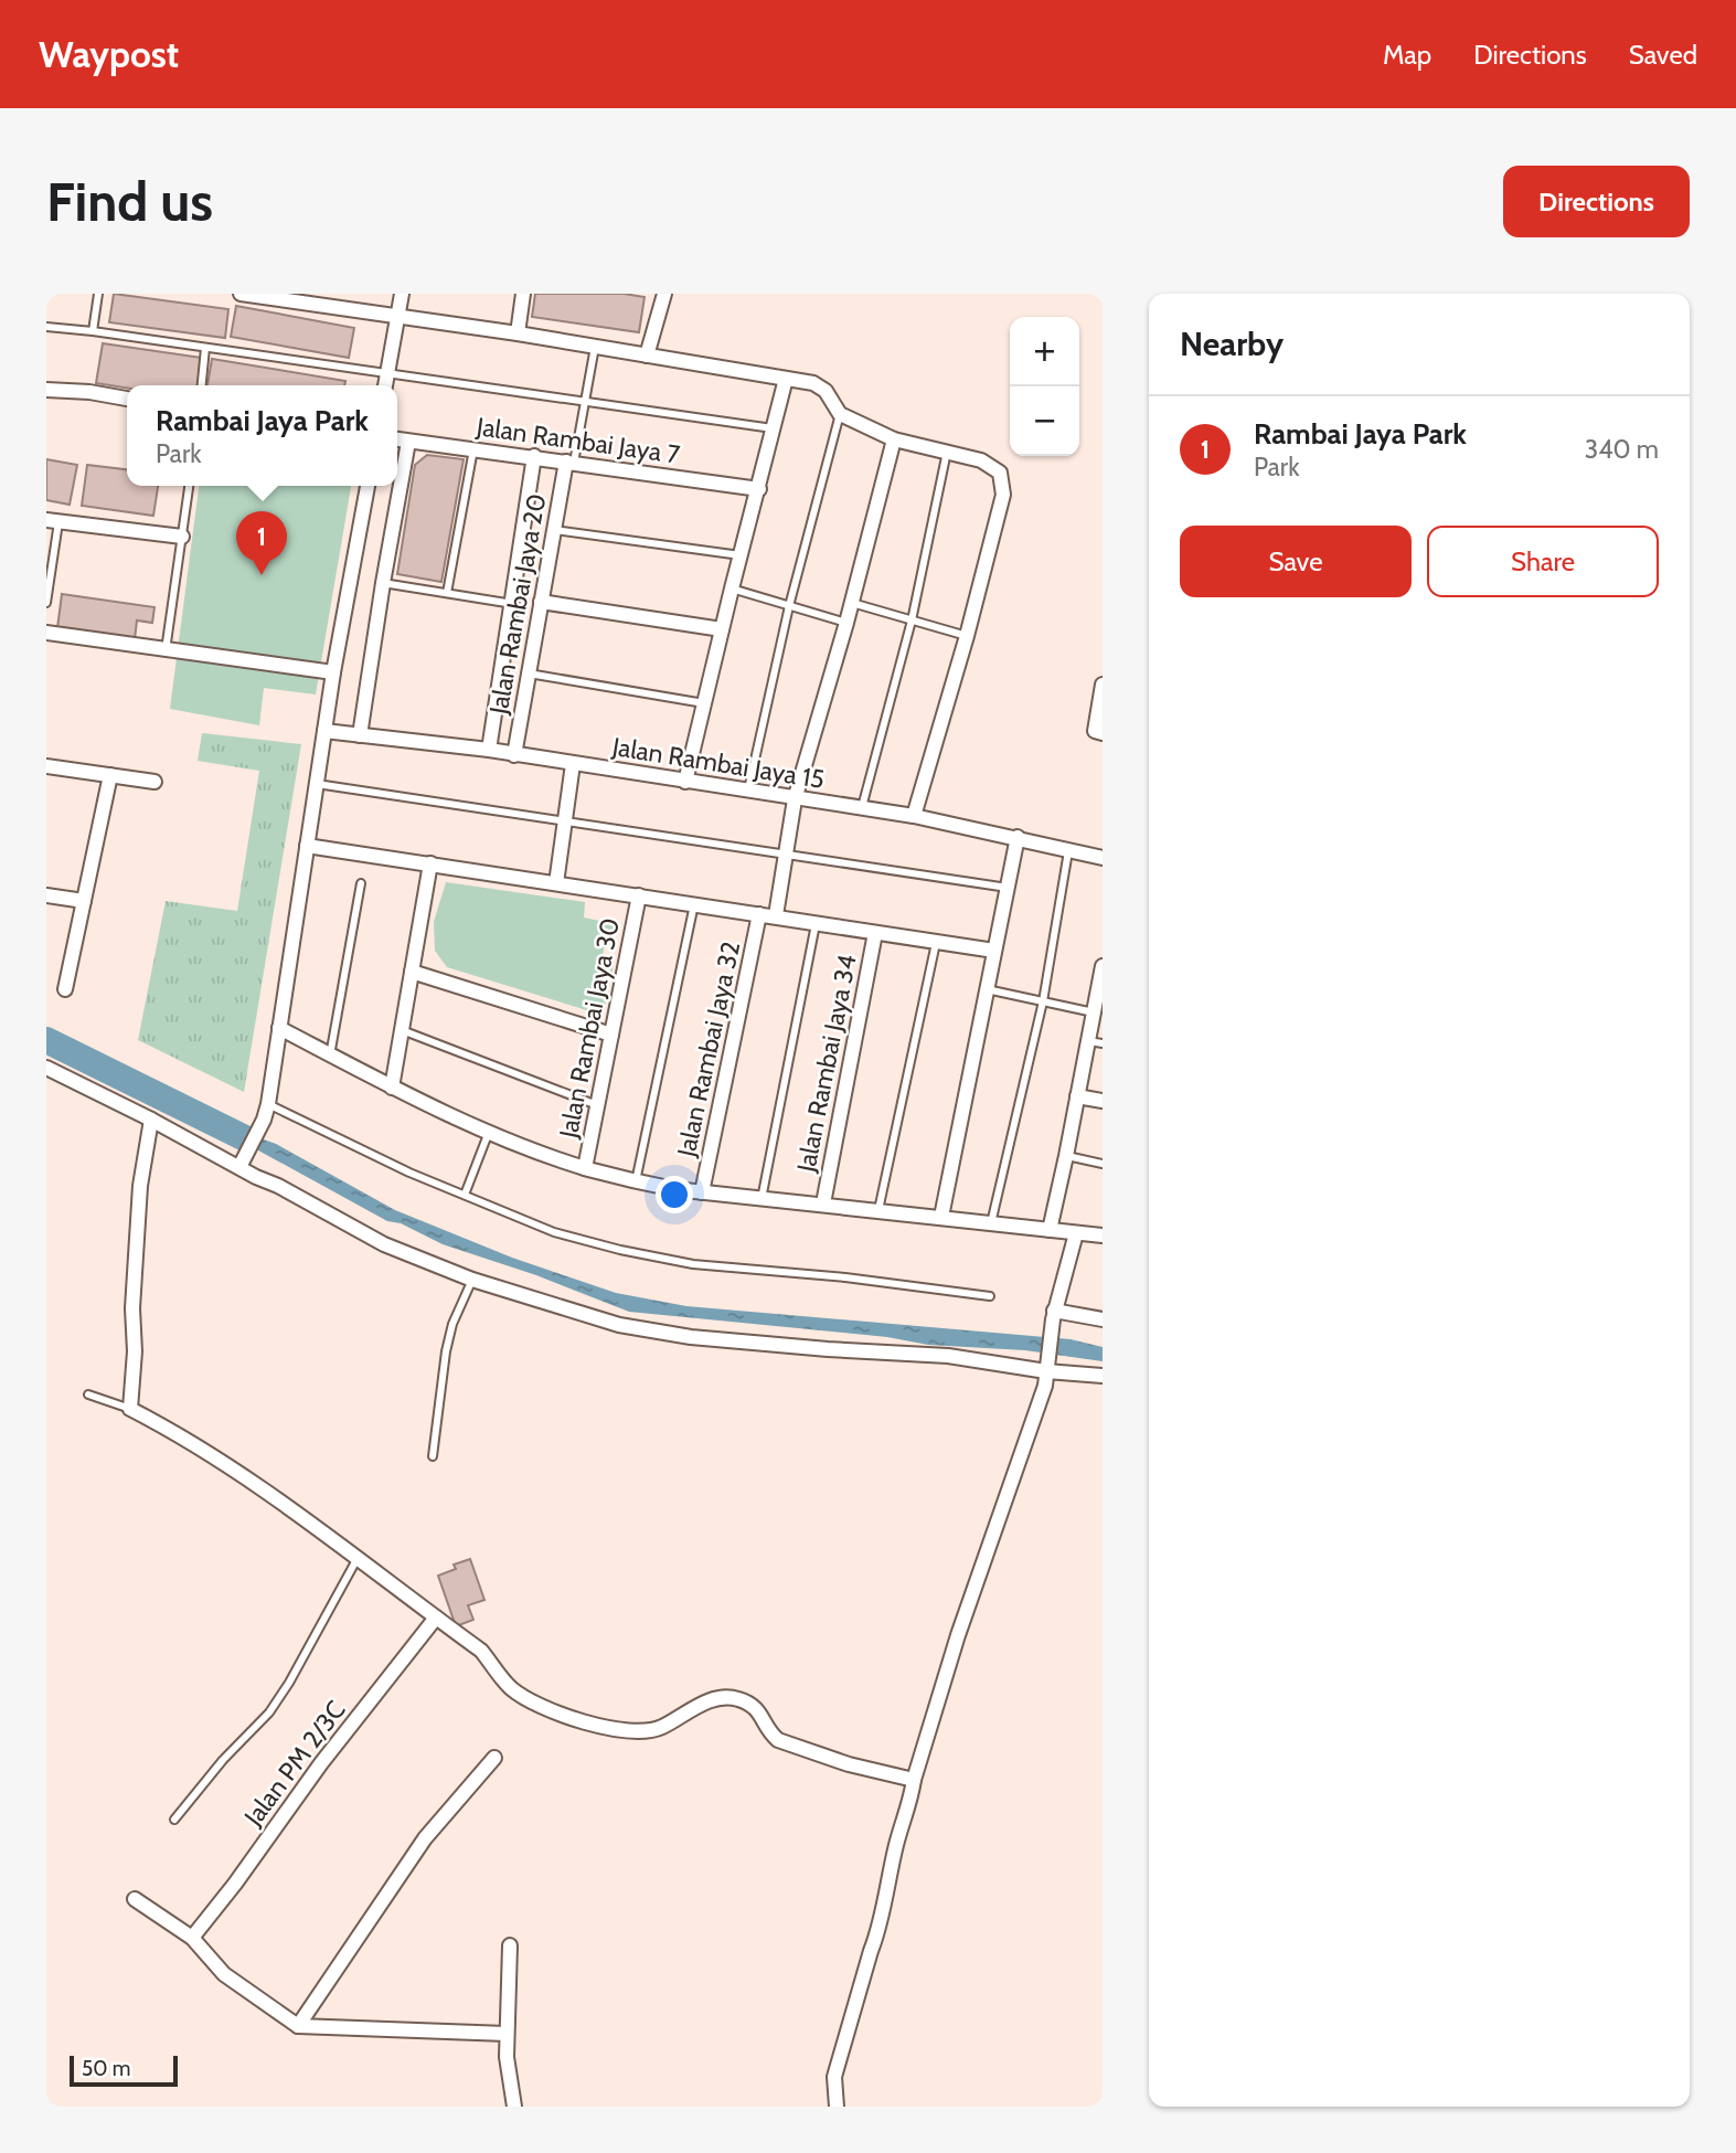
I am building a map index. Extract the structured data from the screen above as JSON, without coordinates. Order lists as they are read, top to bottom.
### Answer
{
  "streets": {
    "street": [
      "Jalan Rambai Jaya 7",
      "Jalan Rambai Jaya 20",
      "Jalan Rambai Jaya 15",
      "Jalan Rambai Jaya 30",
      "Jalan Rambai Jaya 32",
      "Jalan Rambai Jaya 34",
      "Jalan PM 2/3C"
    ]
  },
  "crossings": [
    ["Jalan Rambai Jaya 7", "Jalan Rambai Jaya 20"],
    ["Jalan Rambai Jaya 20", "Jalan Rambai Jaya 15"]
  ],
  "scale_bar": "50 m",
  "page": {
    "header": "Waypost",
    "nav": ["Map", "Directions", "Saved"],
    "buttons": [
      "Directions",
      ["Save", "Share"]
    ],
    "title": "Find us",
    "heading": "Nearby",
    "map_buttons": ["+", "−"],
    "popup": ["Rambai Jaya Park", "Park"],
    "list": [
      {
        "mark": "1",
        "name": "Rambai Jaya Park",
        "note": "Park",
        "value": "340 m"
      }
    ],
    "pins": "1",
    "scale": "50 m"
  }
}
